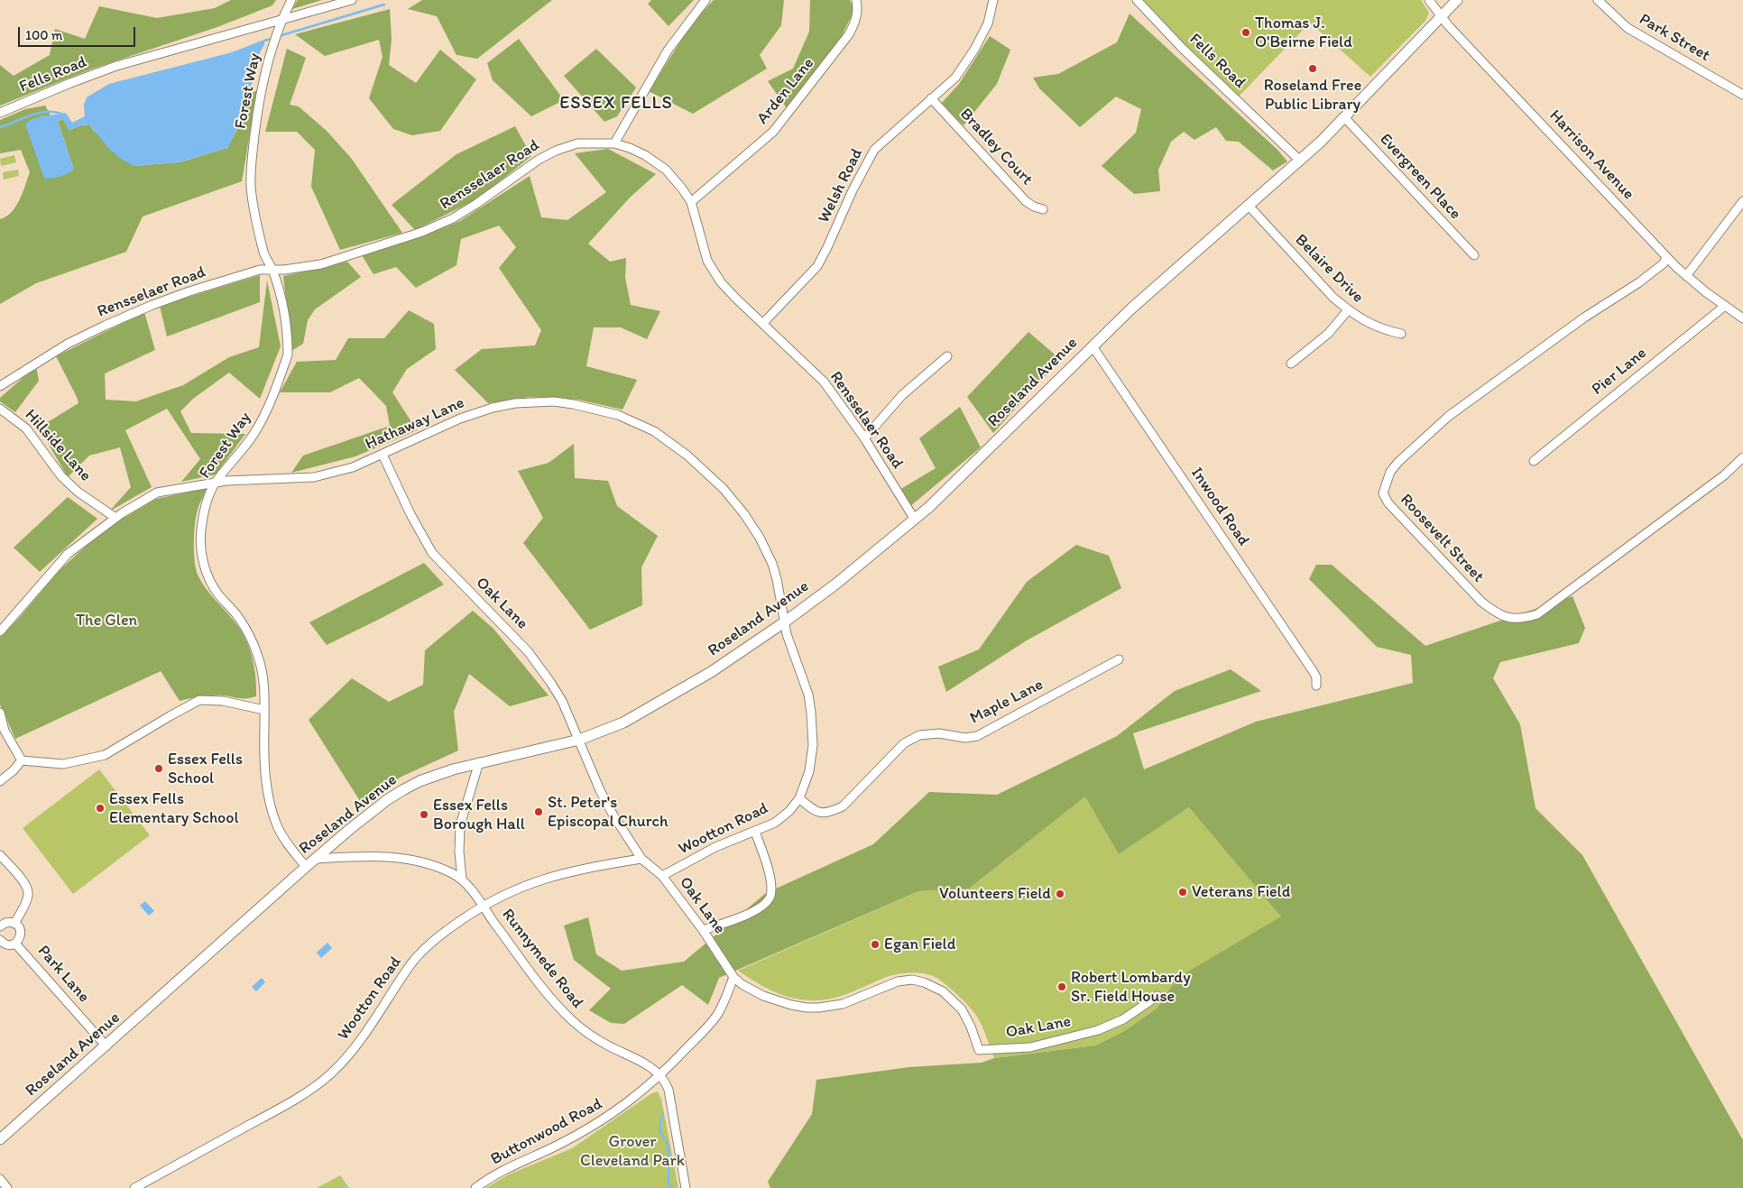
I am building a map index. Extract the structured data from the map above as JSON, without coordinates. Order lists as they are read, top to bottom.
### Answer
{
  "streets": {
    "main road": ["Roseland Avenue"],
    "street": [
      "Park Street",
      "Fells Road",
      "Forest Way",
      "Arden Lane",
      "Bradley Court",
      "Harrison Avenue",
      "Rensselaer Road",
      "Evergreen Place",
      "Welsh Road",
      "Belaire Drive",
      "Pier Lane",
      "Hathaway Lane",
      "Hillside Lane",
      "Inwood Road",
      "Roosevelt Street",
      "Oak Lane",
      "Maple Lane",
      "Wootton Road",
      "Runnymede Road",
      "Park Lane",
      "Buttonwood Road"
    ]
  },
  "crossings": [
    ["Fells Road", "Forest Way"],
    ["Fells Road", "Roseland Avenue"],
    ["Forest Way", "Rensselaer Road"],
    ["Forest Way", "Roseland Avenue"],
    ["Forest Way", "Hathaway Lane"],
    ["Arden Lane", "Rensselaer Road"],
    ["Bradley Court", "Welsh Road"],
    ["Harrison Avenue", "Pier Lane"],
    ["Harrison Avenue", "Roseland Avenue"],
    ["Harrison Avenue", "Roosevelt Street"],
    ["Rensselaer Road", "Welsh Road"],
    ["Rensselaer Road", "Roseland Avenue"],
    ["Evergreen Place", "Roseland Avenue"],
    ["Belaire Drive", "Roseland Avenue"],
    ["Roseland Avenue", "Hathaway Lane"],
    ["Roseland Avenue", "Inwood Road"],
    ["Roseland Avenue", "Oak Lane"],
    ["Roseland Avenue", "Wootton Road"],
    ["Roseland Avenue", "Runnymede Road"],
    ["Roseland Avenue", "Park Lane"],
    ["Hathaway Lane", "Hillside Lane"],
    ["Hathaway Lane", "Oak Lane"],
    ["Hathaway Lane", "Wootton Road"],
    ["Oak Lane", "Wootton Road"],
    ["Oak Lane", "Buttonwood Road"],
    ["Maple Lane", "Wootton Road"],
    ["Wootton Road", "Runnymede Road"],
    ["Runnymede Road", "Buttonwood Road"]
  ],
  "districts": ["ESSEX FELLS"],
  "parks": ["The Glen", "Grover Cleveland Park"],
  "places": [
    "Thomas J. O'Beirne Field",
    "Roseland Free Public Library",
    "Essex Fells School",
    "Essex Fells Elementary School",
    "St. Peter's Episcopal Church",
    "Essex Fells Borough Hall",
    "Veterans Field",
    "Volunteers Field",
    "Egan Field",
    "Robert Lombardy Sr. Field House"
  ],
  "scale_bar": "100 m"
}
